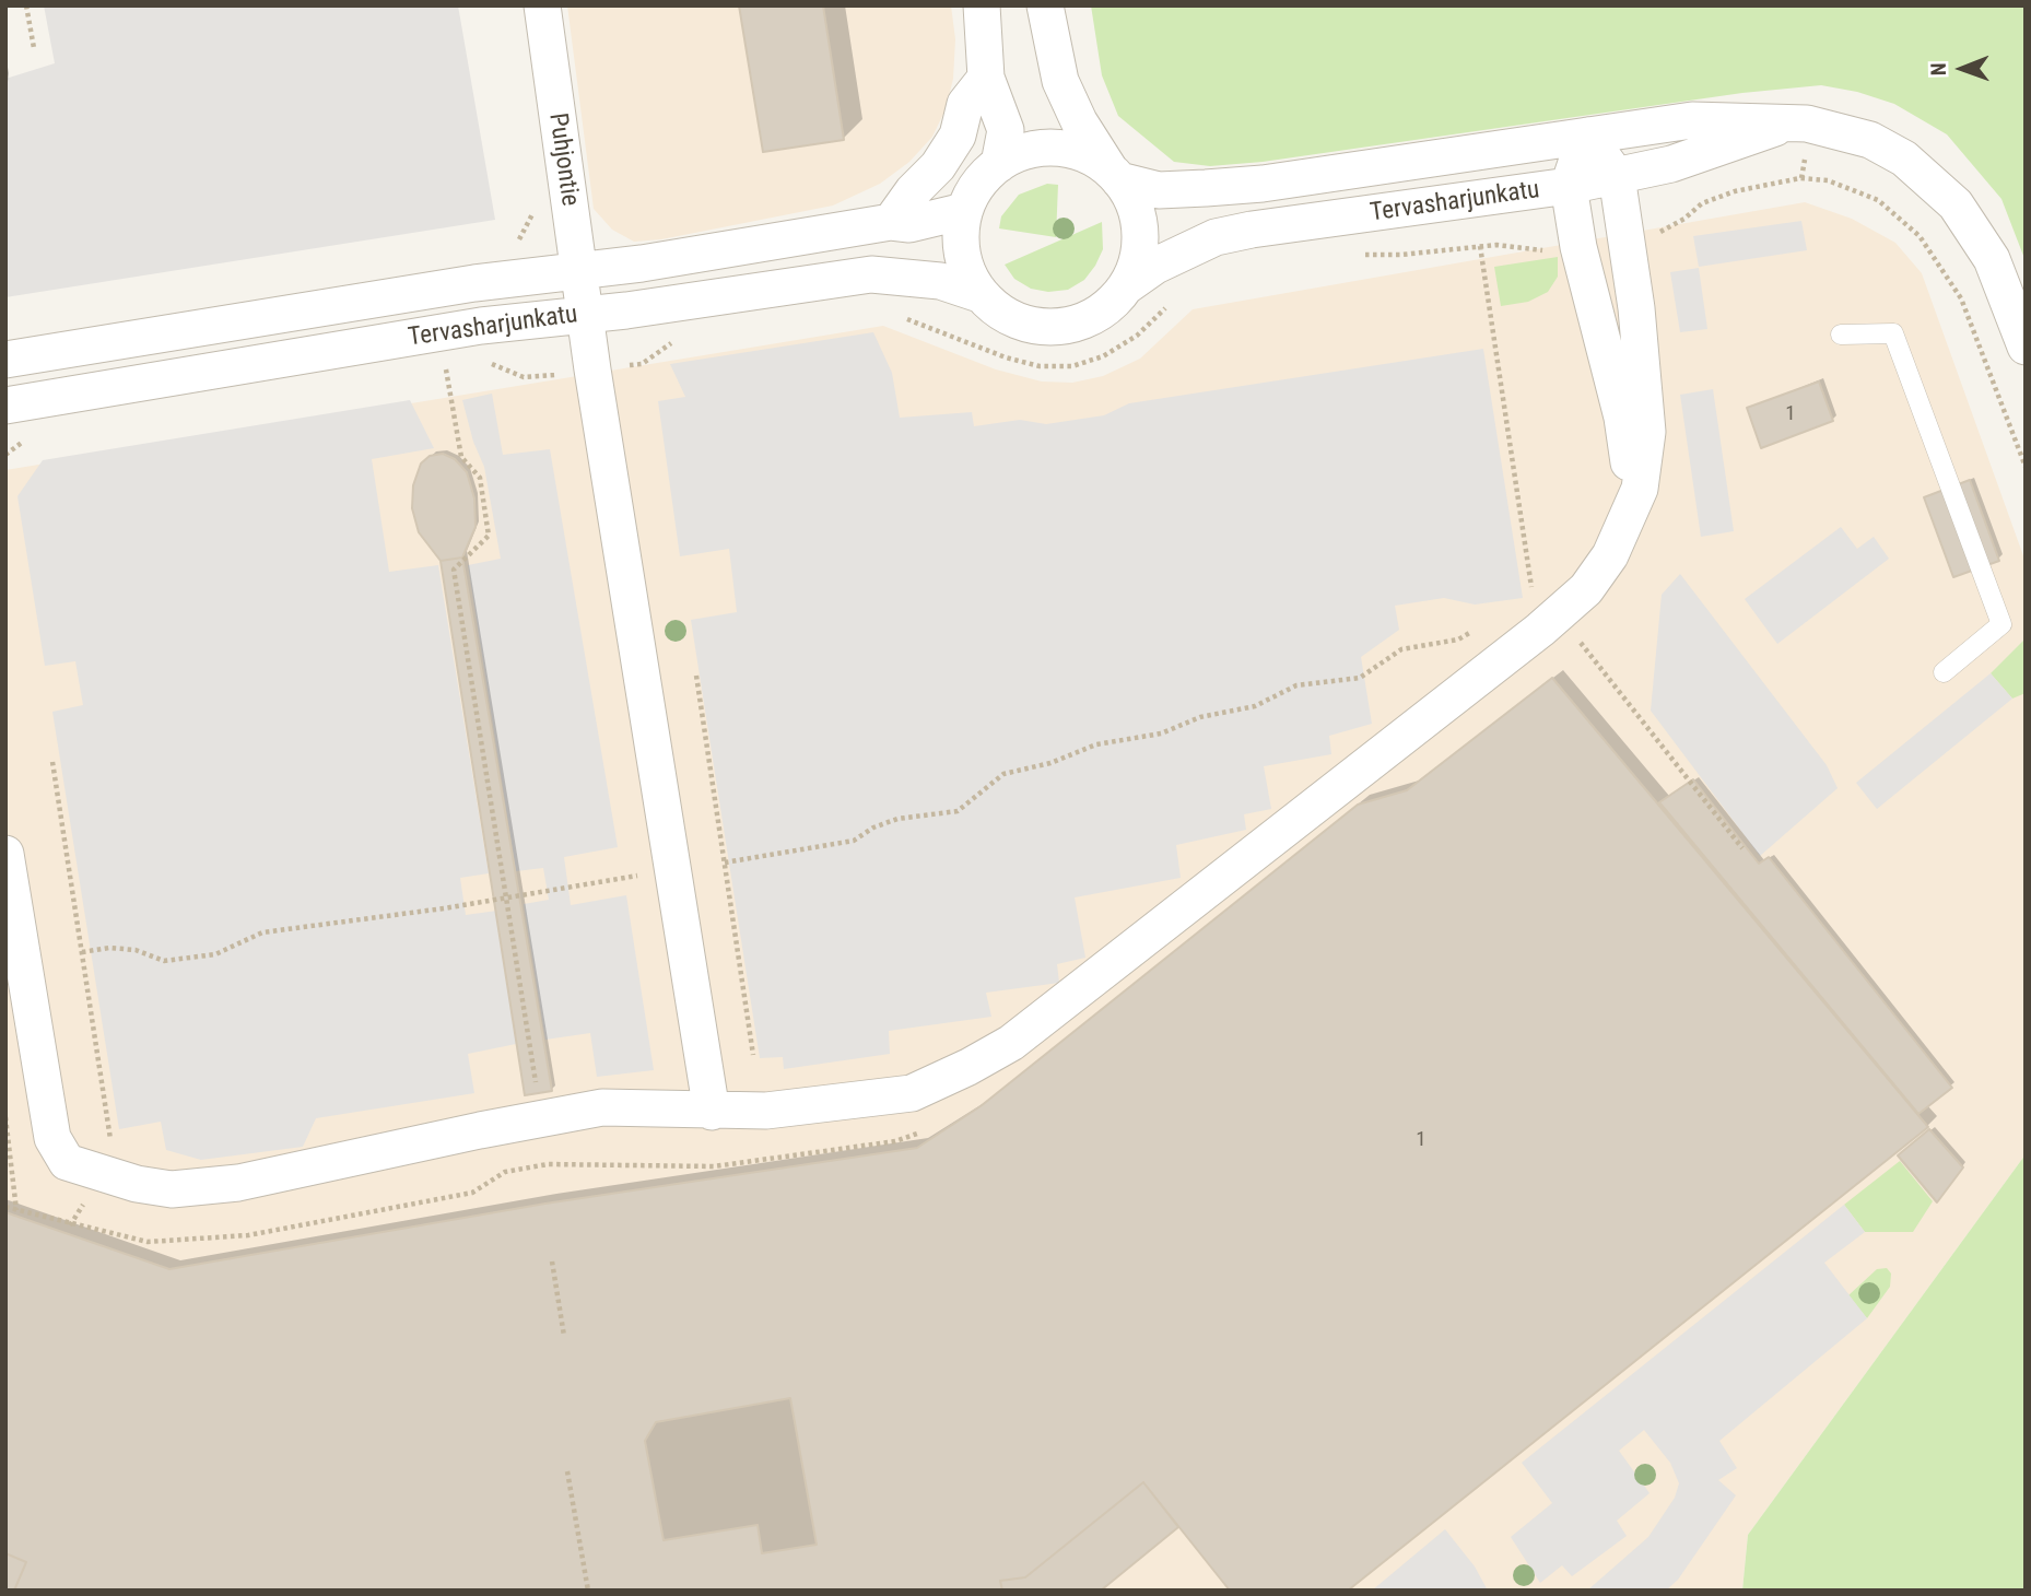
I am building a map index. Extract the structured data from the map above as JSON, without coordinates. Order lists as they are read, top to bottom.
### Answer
{
  "streets": {
    "street": ["Puhjontie", "Tervasharjunkatu"]
  },
  "crossings": [
    ["Puhjontie", "Tervasharjunkatu"]
  ],
  "house_numbers": ["1", "1"],
  "north": "left"
}
